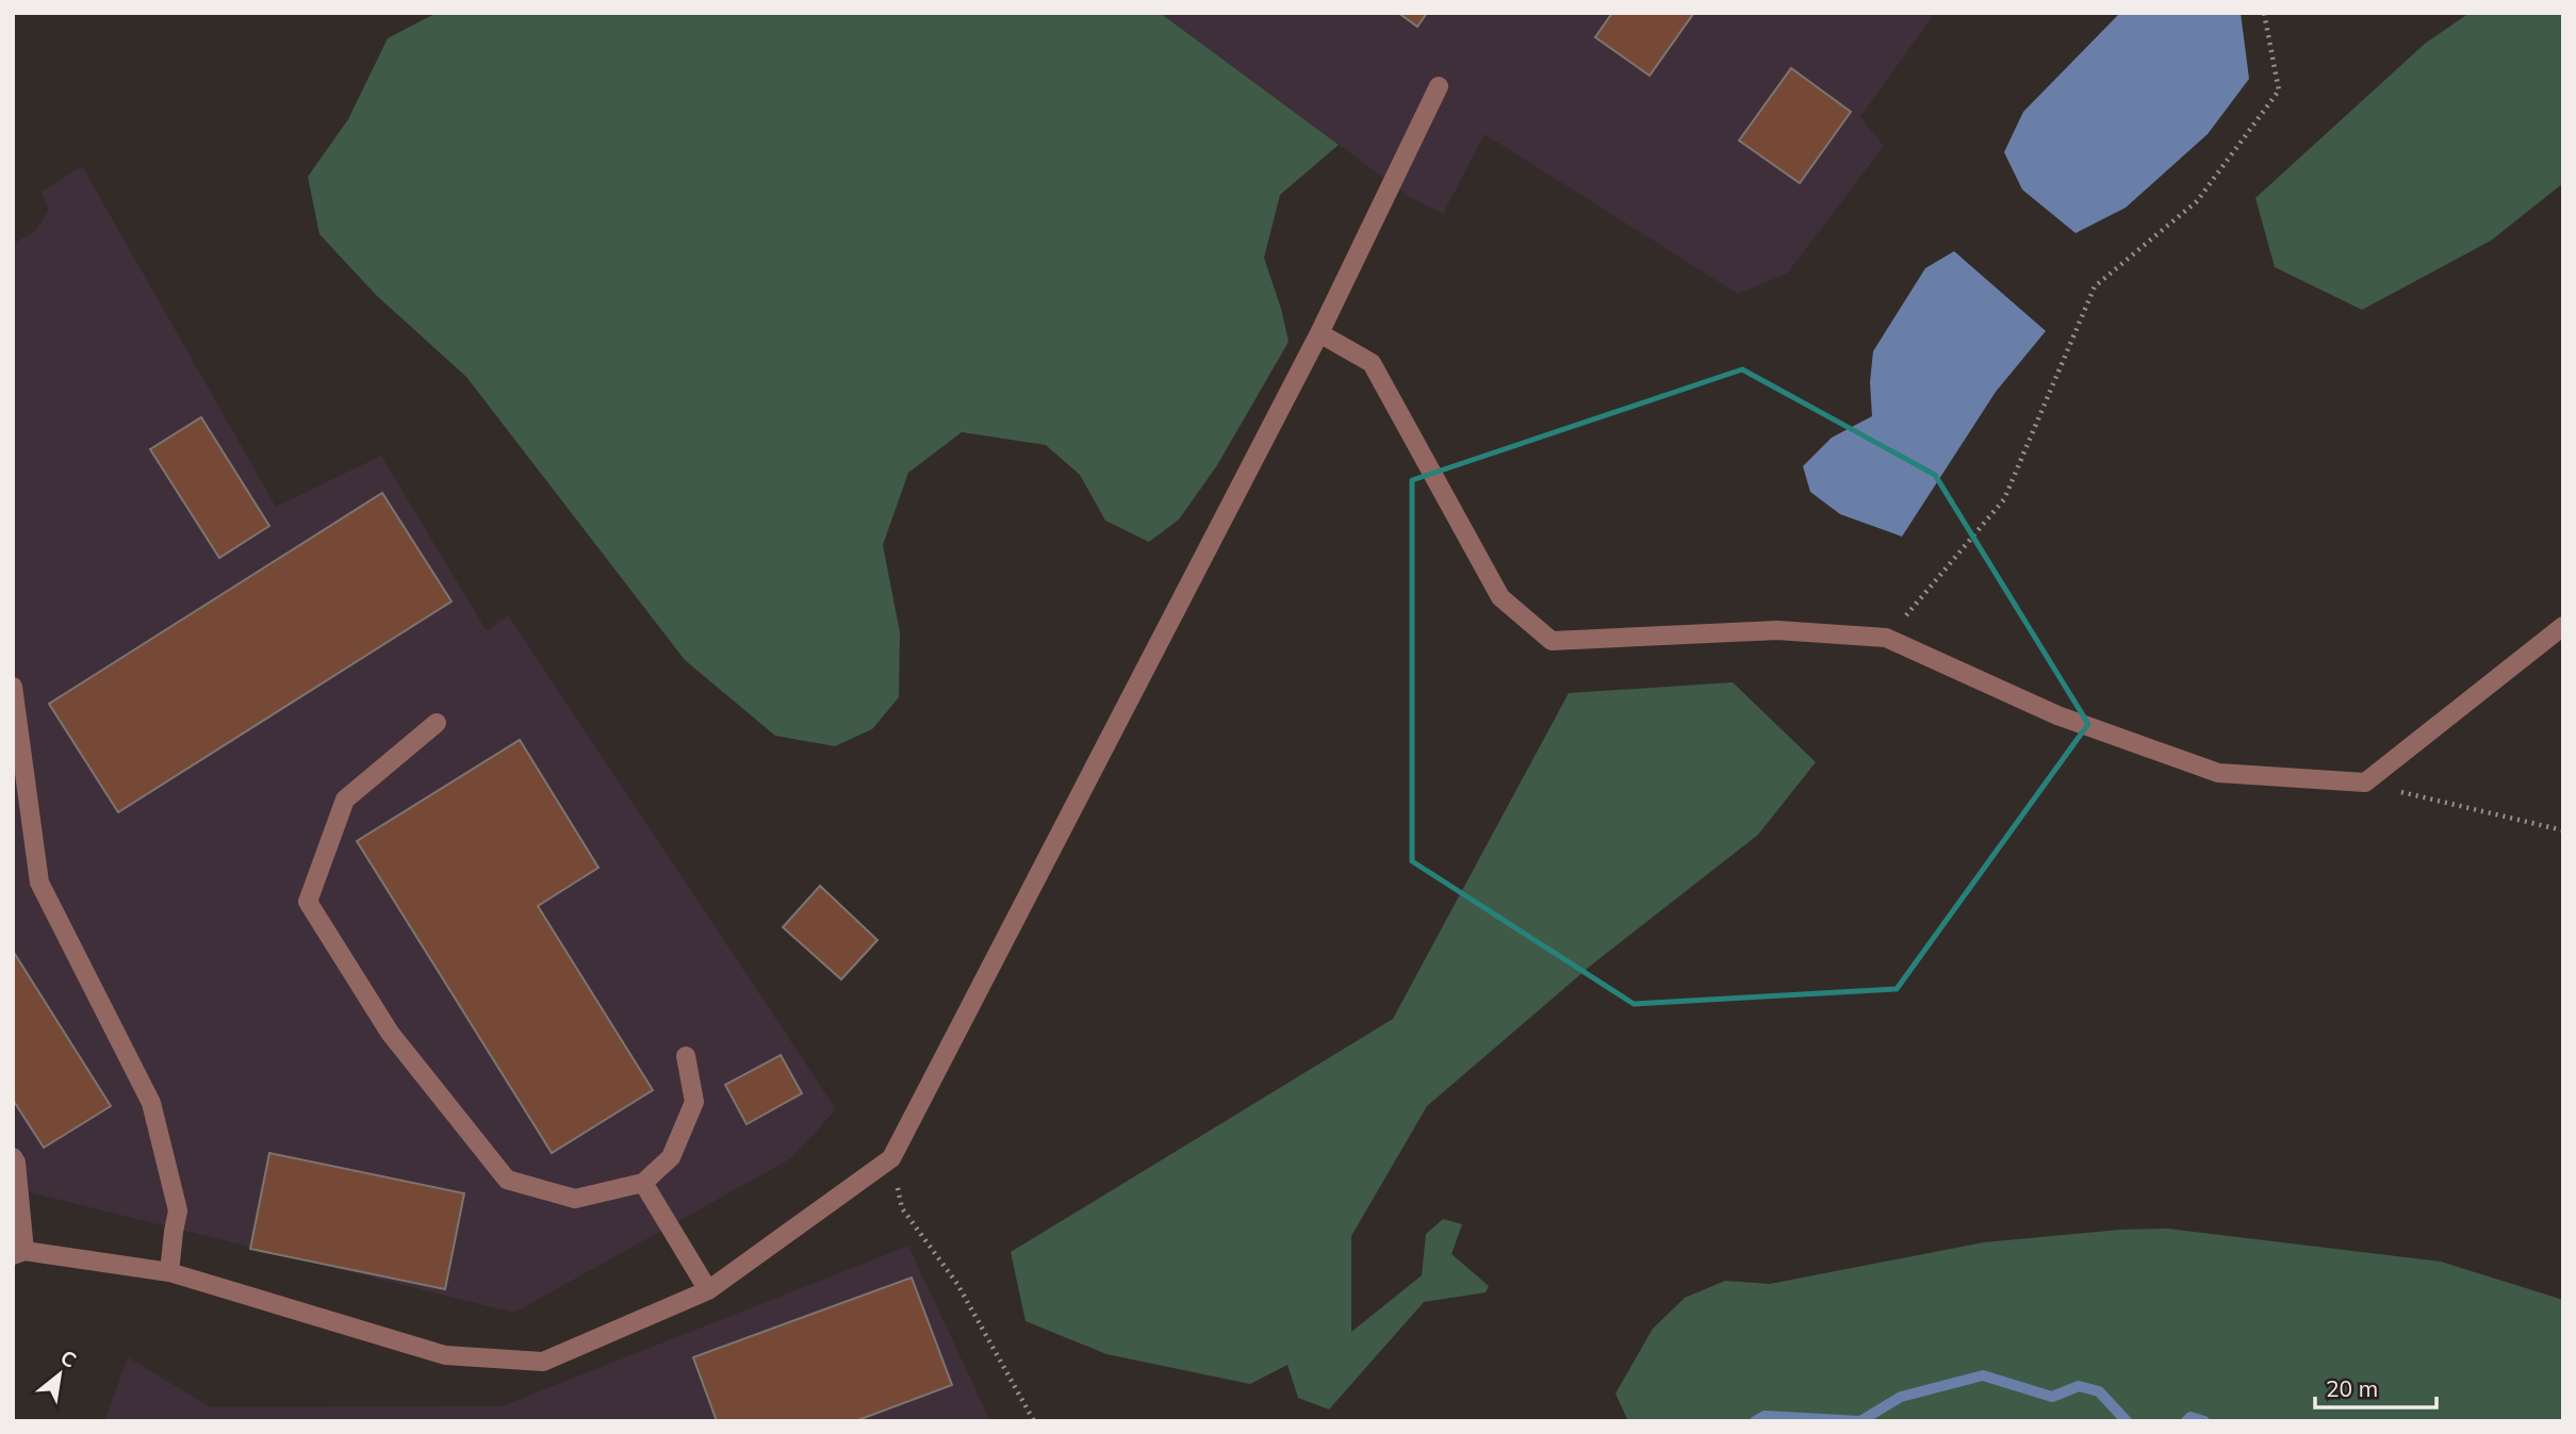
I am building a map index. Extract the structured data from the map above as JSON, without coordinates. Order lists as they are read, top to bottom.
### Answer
{
  "scale_bar": "20 m",
  "north": "top right"
}
